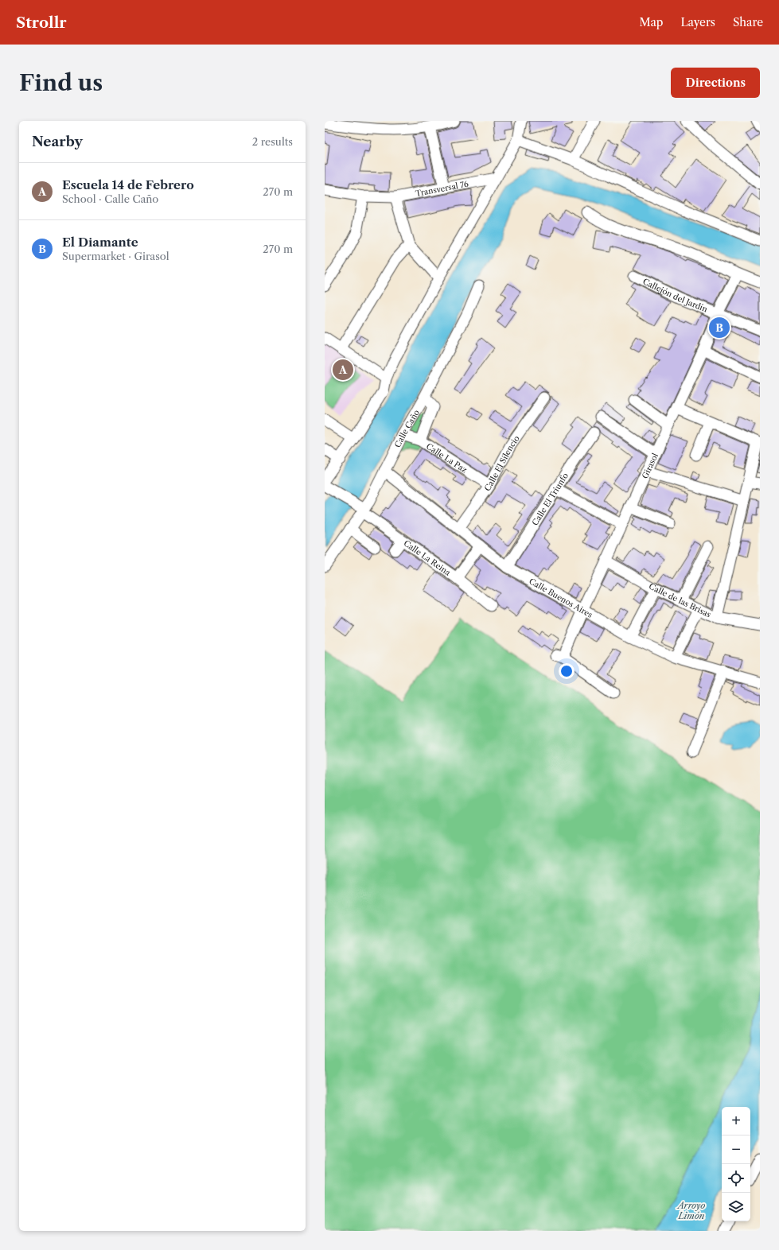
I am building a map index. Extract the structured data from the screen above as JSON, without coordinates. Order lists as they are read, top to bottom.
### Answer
{
  "streets": {
    "street": [
      "Transversal 76",
      "Callejón del Jardín",
      "Calle Caño",
      "Calle La Paz",
      "Calle El Silencio",
      "Girasol",
      "Calle El Triunfo",
      "Calle La Reina",
      "Calle Buenos Aires",
      "Calle de las Brisas"
    ]
  },
  "crossings": [
    ["Callejón del Jardín", "Girasol"],
    ["Calle Caño", "Calle La Paz"],
    ["Calle Caño", "Calle La Reina"],
    ["Calle Caño", "Calle Buenos Aires"],
    ["Calle La Paz", "Calle El Silencio"],
    ["Calle El Silencio", "Calle Buenos Aires"],
    ["Girasol", "Calle Buenos Aires"],
    ["Girasol", "Calle de las Brisas"],
    ["Calle El Triunfo", "Calle Buenos Aires"]
  ],
  "water": ["Arroyo Limón"],
  "page": {
    "header": "Strollr",
    "nav": ["Map", "Layers", "Share"],
    "buttons": "Directions",
    "title": "Find us",
    "heading": ["Nearby", "2 results"],
    "list": [
      {
        "mark": "A",
        "name": "Escuela 14 de Febrero",
        "note": "School · Calle Caño",
        "value": "270 m"
      },
      {
        "mark": "B",
        "name": "El Diamante",
        "note": "Supermarket · Girasol",
        "value": "270 m"
      }
    ],
    "pins": ["B", "A"],
    "map_buttons": ["+", "−"]
  }
}
